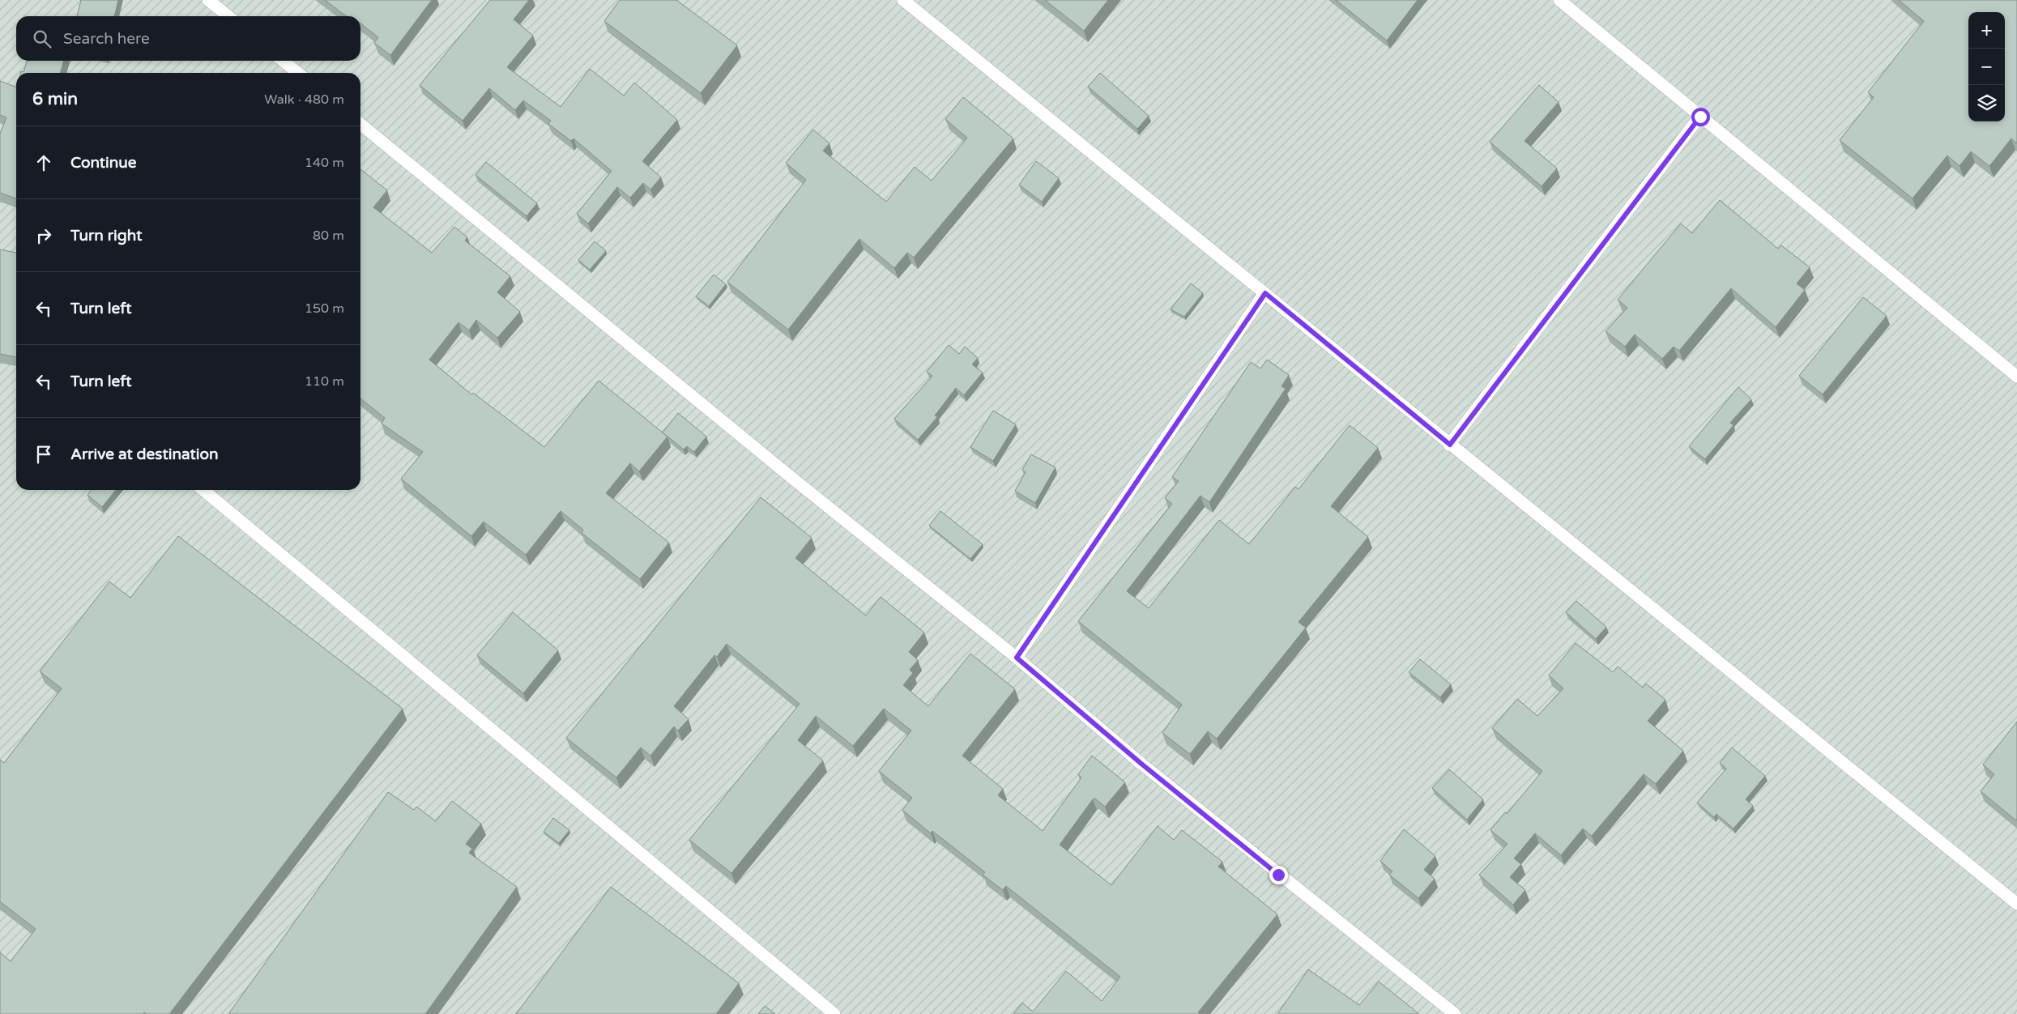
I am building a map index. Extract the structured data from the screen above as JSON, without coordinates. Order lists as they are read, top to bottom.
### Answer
{
  "page": {
    "map_buttons": ["+", "−"],
    "search": "Search here",
    "heading": ["6 min", "Walk · 480 m"],
    "list": [
      ["Continue", "140 m"],
      ["Turn right", "80 m"],
      ["Turn left", "150 m"],
      ["Turn left", "110 m"],
      "Arrive at destination"
    ]
  }
}
